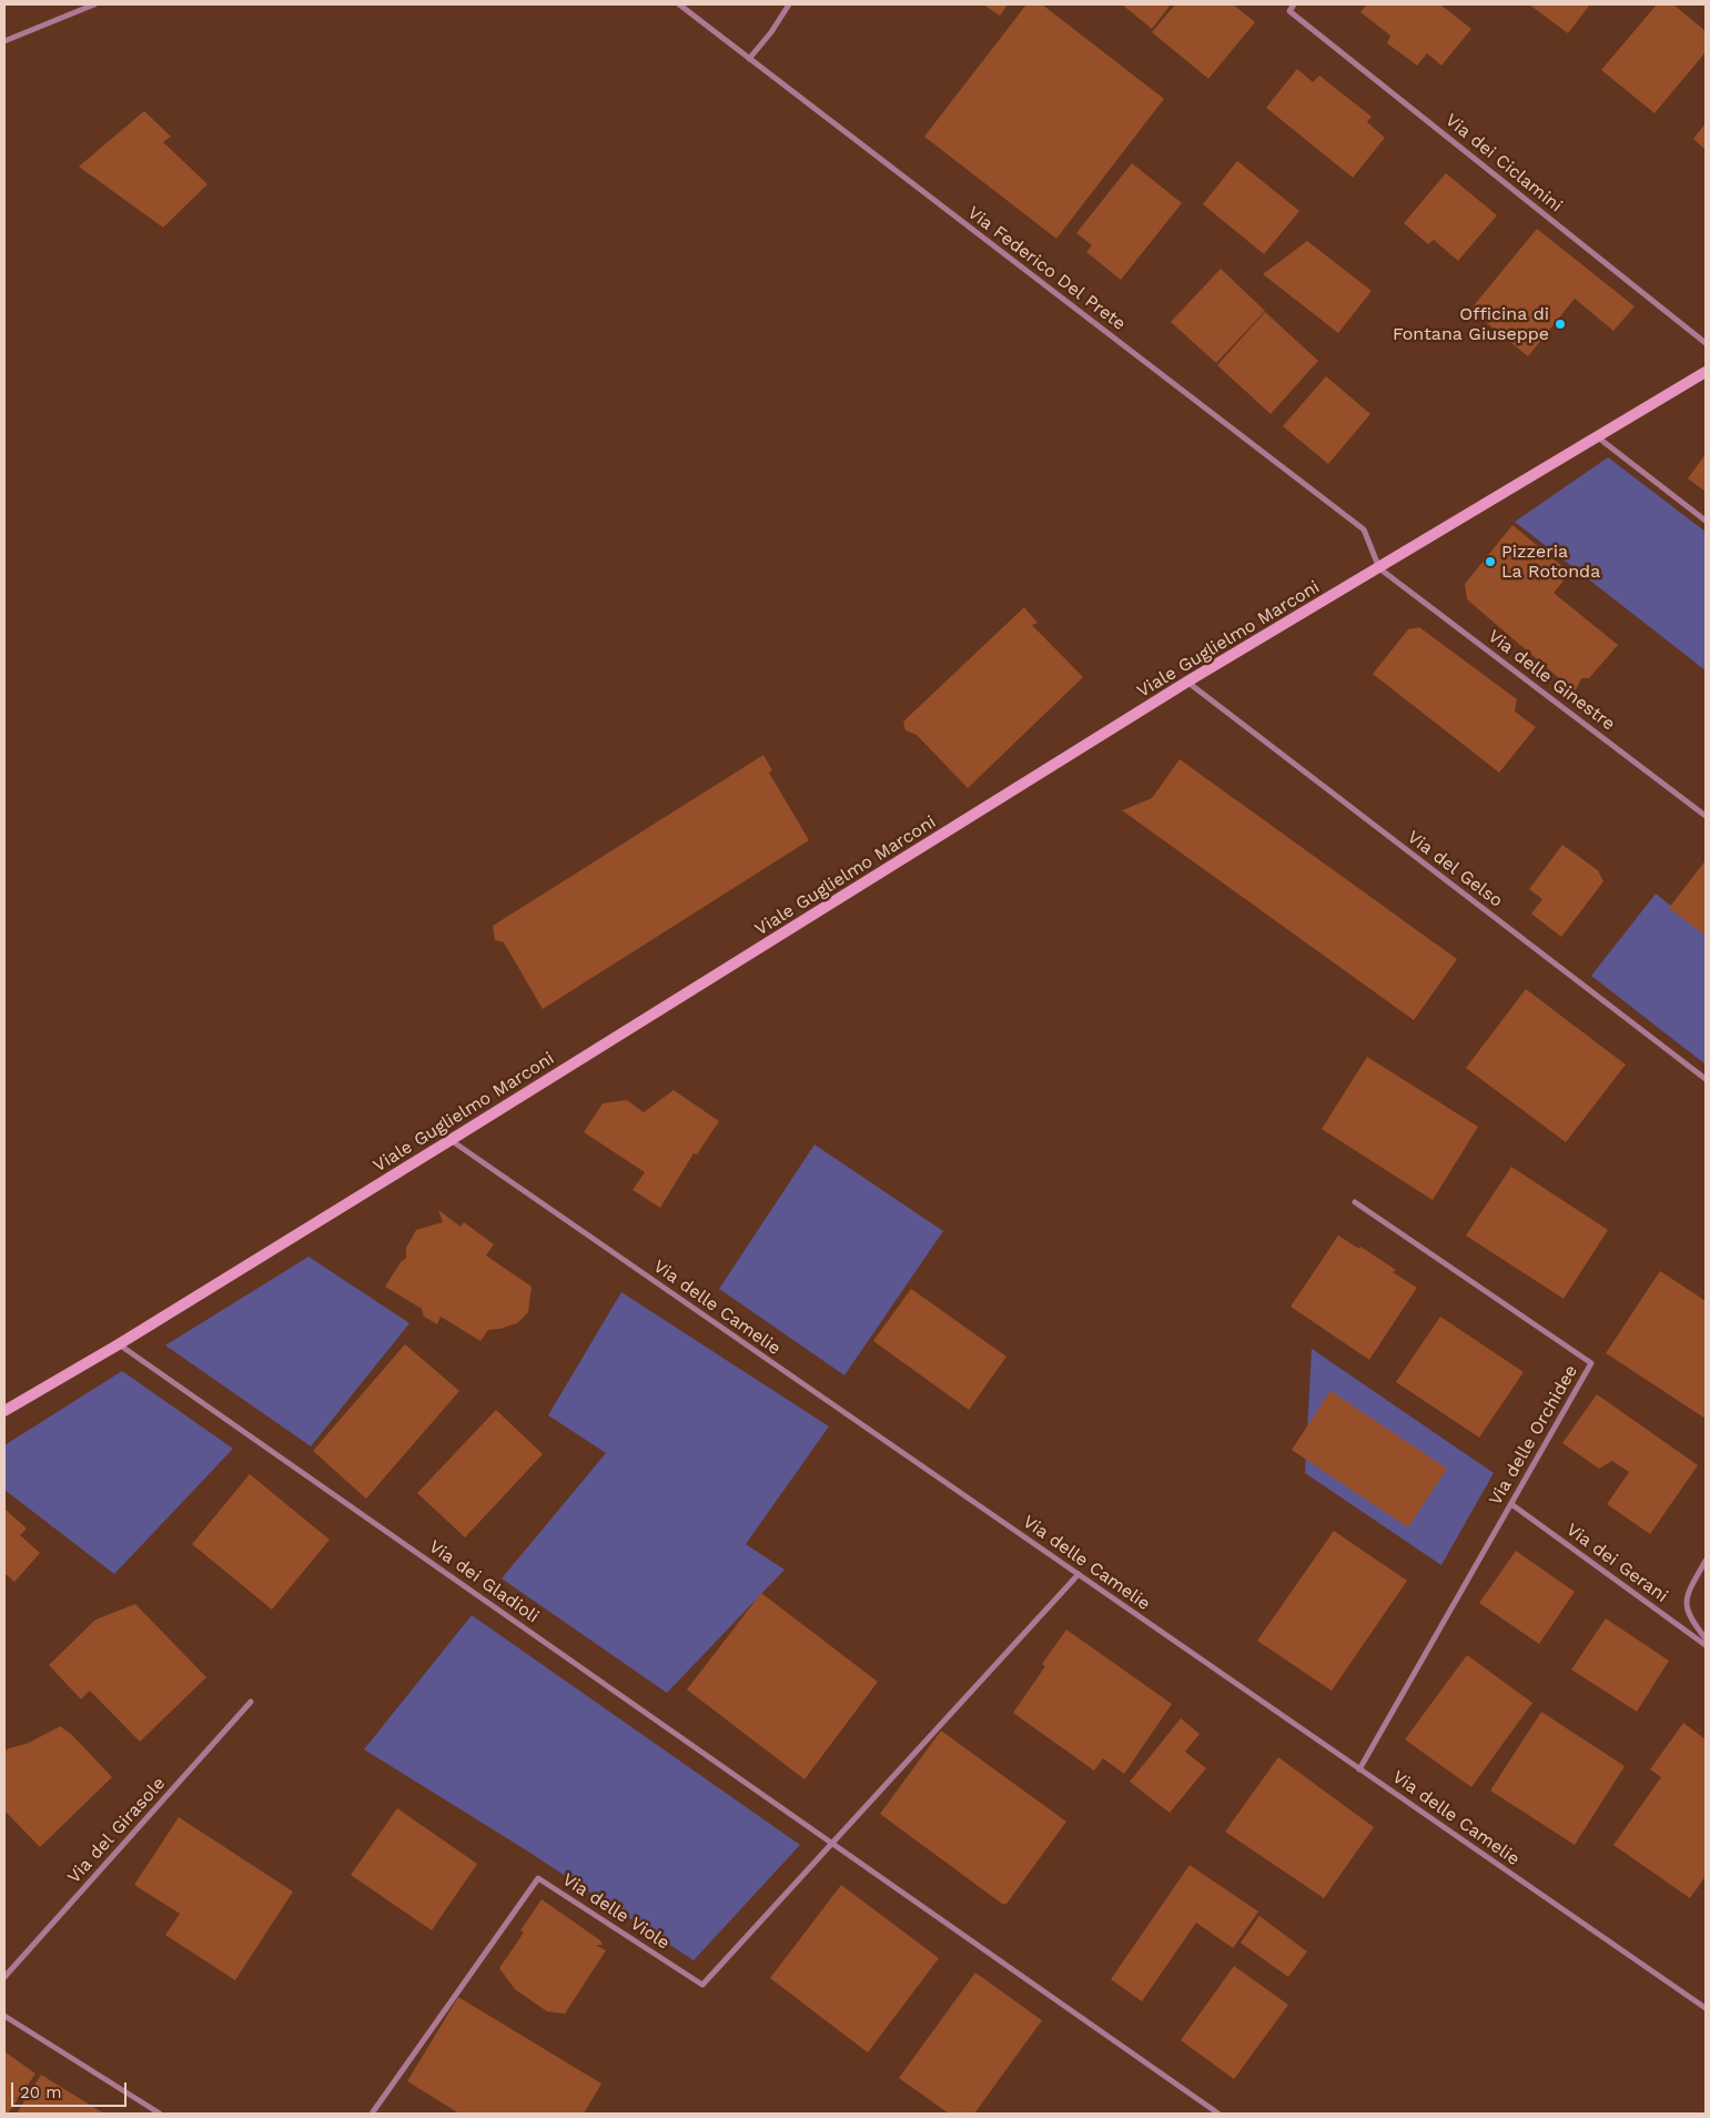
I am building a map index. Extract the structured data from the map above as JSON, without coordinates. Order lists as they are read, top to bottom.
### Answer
{
  "streets": {
    "street": [
      "Via dei Ciclamini",
      "Via Federico Del Prete",
      "Viale Guglielmo Marconi",
      "Via delle Ginestre",
      "Via del Gelso",
      "Via delle Camelie",
      "Via delle Orchidee",
      "Via dei Gerani",
      "Via dei Gladioli",
      "Via del Girasole",
      "Via delle Viole"
    ]
  },
  "crossings": [
    ["Via Federico Del Prete", "Viale Guglielmo Marconi"],
    ["Via Federico Del Prete", "Via delle Ginestre"],
    ["Viale Guglielmo Marconi", "Via delle Ginestre"],
    ["Viale Guglielmo Marconi", "Via del Gelso"],
    ["Viale Guglielmo Marconi", "Via delle Camelie"],
    ["Viale Guglielmo Marconi", "Via dei Gladioli"],
    ["Via delle Camelie", "Via delle Orchidee"],
    ["Via delle Orchidee", "Via dei Gerani"],
    ["Via dei Gladioli", "Via delle Viole"]
  ],
  "places": ["Officina di Fontana Giuseppe", "Pizzeria La Rotonda"],
  "scale_bar": "20 m"
}
